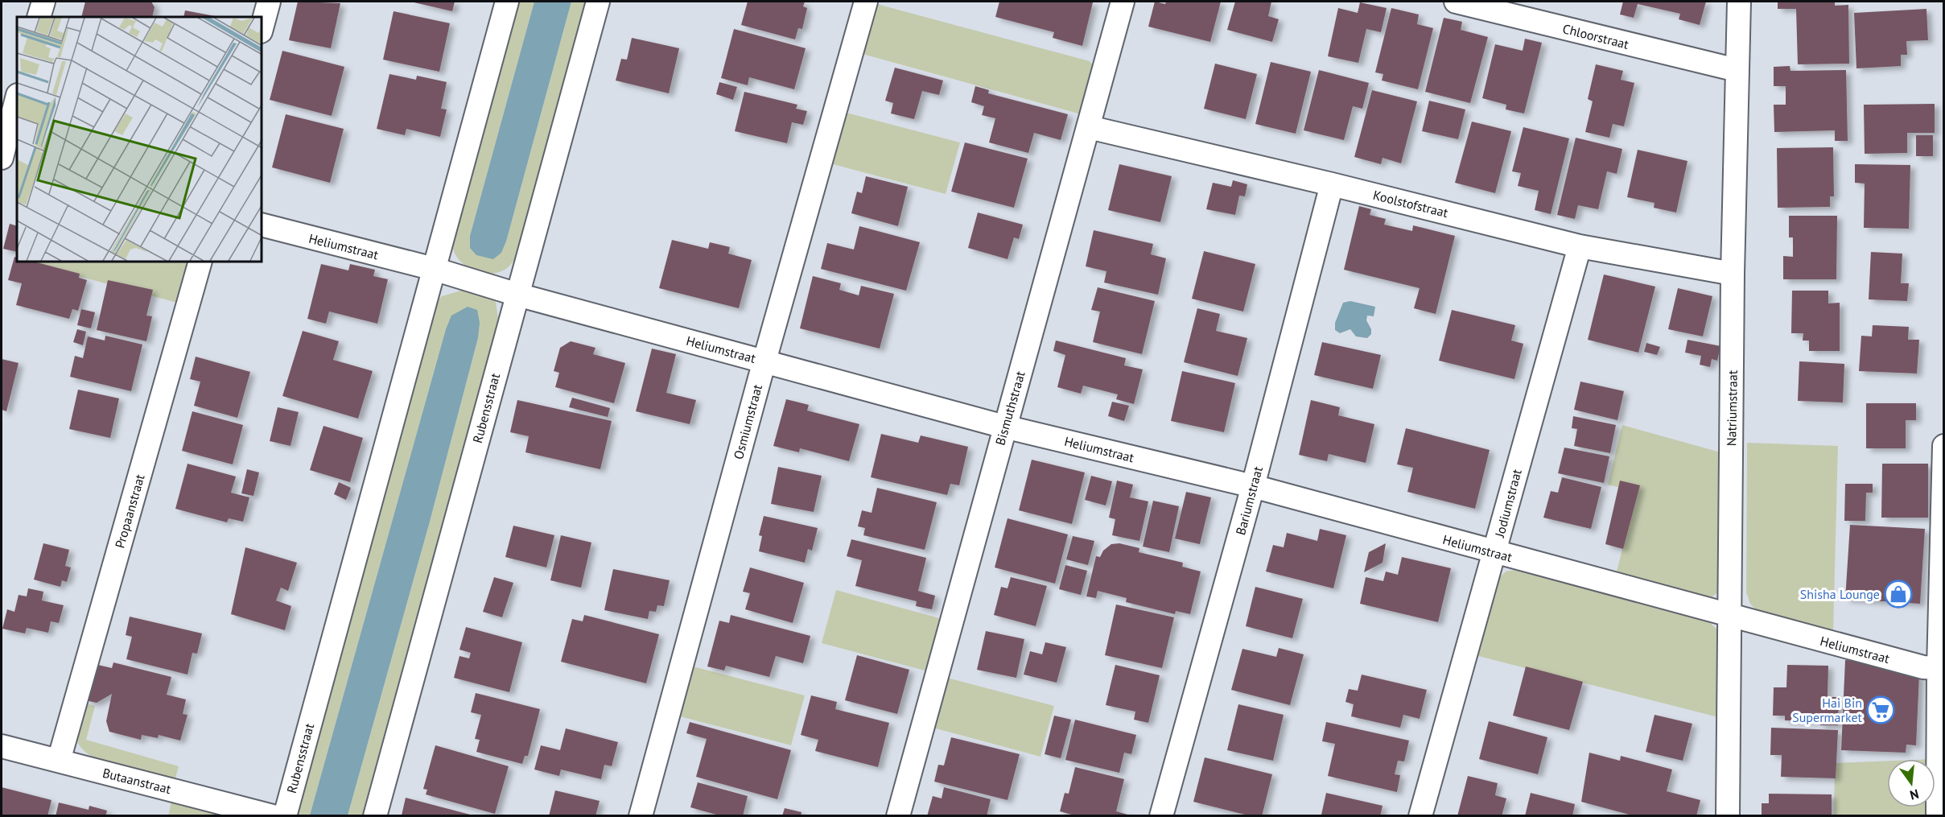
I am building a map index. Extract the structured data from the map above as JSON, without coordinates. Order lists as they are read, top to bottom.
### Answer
{
  "streets": {
    "street": [
      "Chloorstraat",
      "Koolstofstraat",
      "Heliumstraat",
      "Rubensstraat",
      "Bismuthstraat",
      "Natriumstraat",
      "Osmiumstraat",
      "Bariumstraat",
      "Jodiumstraat",
      "Propaanstraat",
      "Butaanstraat"
    ]
  },
  "crossings": [
    ["Chloorstraat", "Natriumstraat"],
    ["Koolstofstraat", "Bismuthstraat"],
    ["Koolstofstraat", "Natriumstraat"],
    ["Koolstofstraat", "Bariumstraat"],
    ["Koolstofstraat", "Jodiumstraat"],
    ["Heliumstraat", "Rubensstraat"],
    ["Heliumstraat", "Bismuthstraat"],
    ["Heliumstraat", "Natriumstraat"],
    ["Heliumstraat", "Osmiumstraat"],
    ["Heliumstraat", "Bariumstraat"],
    ["Heliumstraat", "Jodiumstraat"],
    ["Propaanstraat", "Butaanstraat"]
  ],
  "places": {
    "shop": ["Shisha Lounge"],
    "supermarket": ["Hai Bin Supermarket"]
  },
  "north": "bottom"
}
